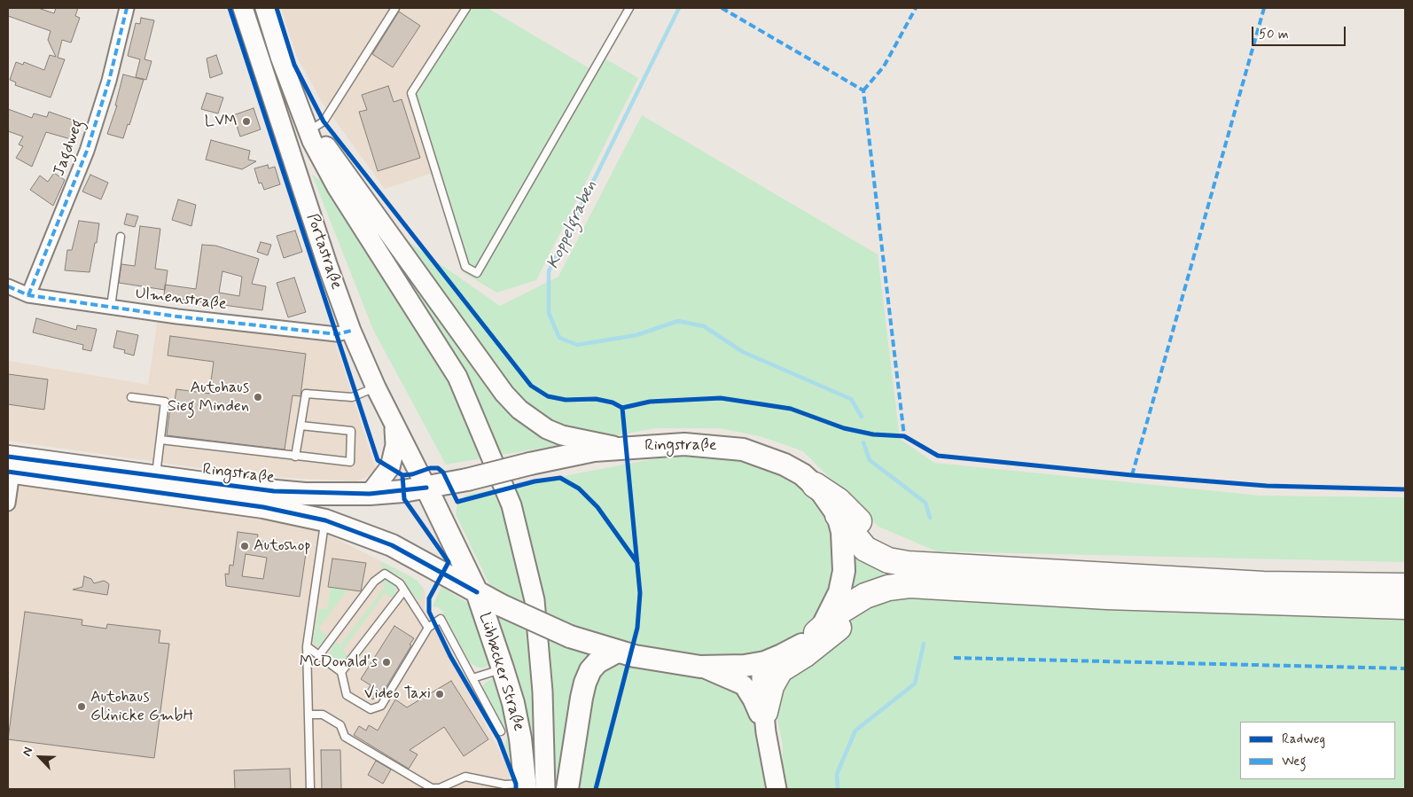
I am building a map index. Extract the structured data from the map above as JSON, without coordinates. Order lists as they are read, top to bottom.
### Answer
{
  "streets": {
    "main road": ["Portastraße", "Ringstraße", "Lübbecker Straße"],
    "street": ["Jagdweg", "Ulmenstraße"]
  },
  "crossings": [
    ["Jagdweg", "Ulmenstraße"],
    ["Portastraße", "Ulmenstraße"],
    ["Portastraße", "Ringstraße"],
    ["Portastraße", "Lübbecker Straße"],
    ["Ringstraße", "Lübbecker Straße"]
  ],
  "water": ["Koppelgraben"],
  "places": [
    "LVM",
    "Autohaus Sieg Minden",
    "Autoshop",
    "McDonald's",
    "Video Taxi",
    "Autohaus Glinicke GmbH"
  ],
  "legend": ["Radweg", "Weg"],
  "scale_bar": "50 m",
  "north": "top left"
}
